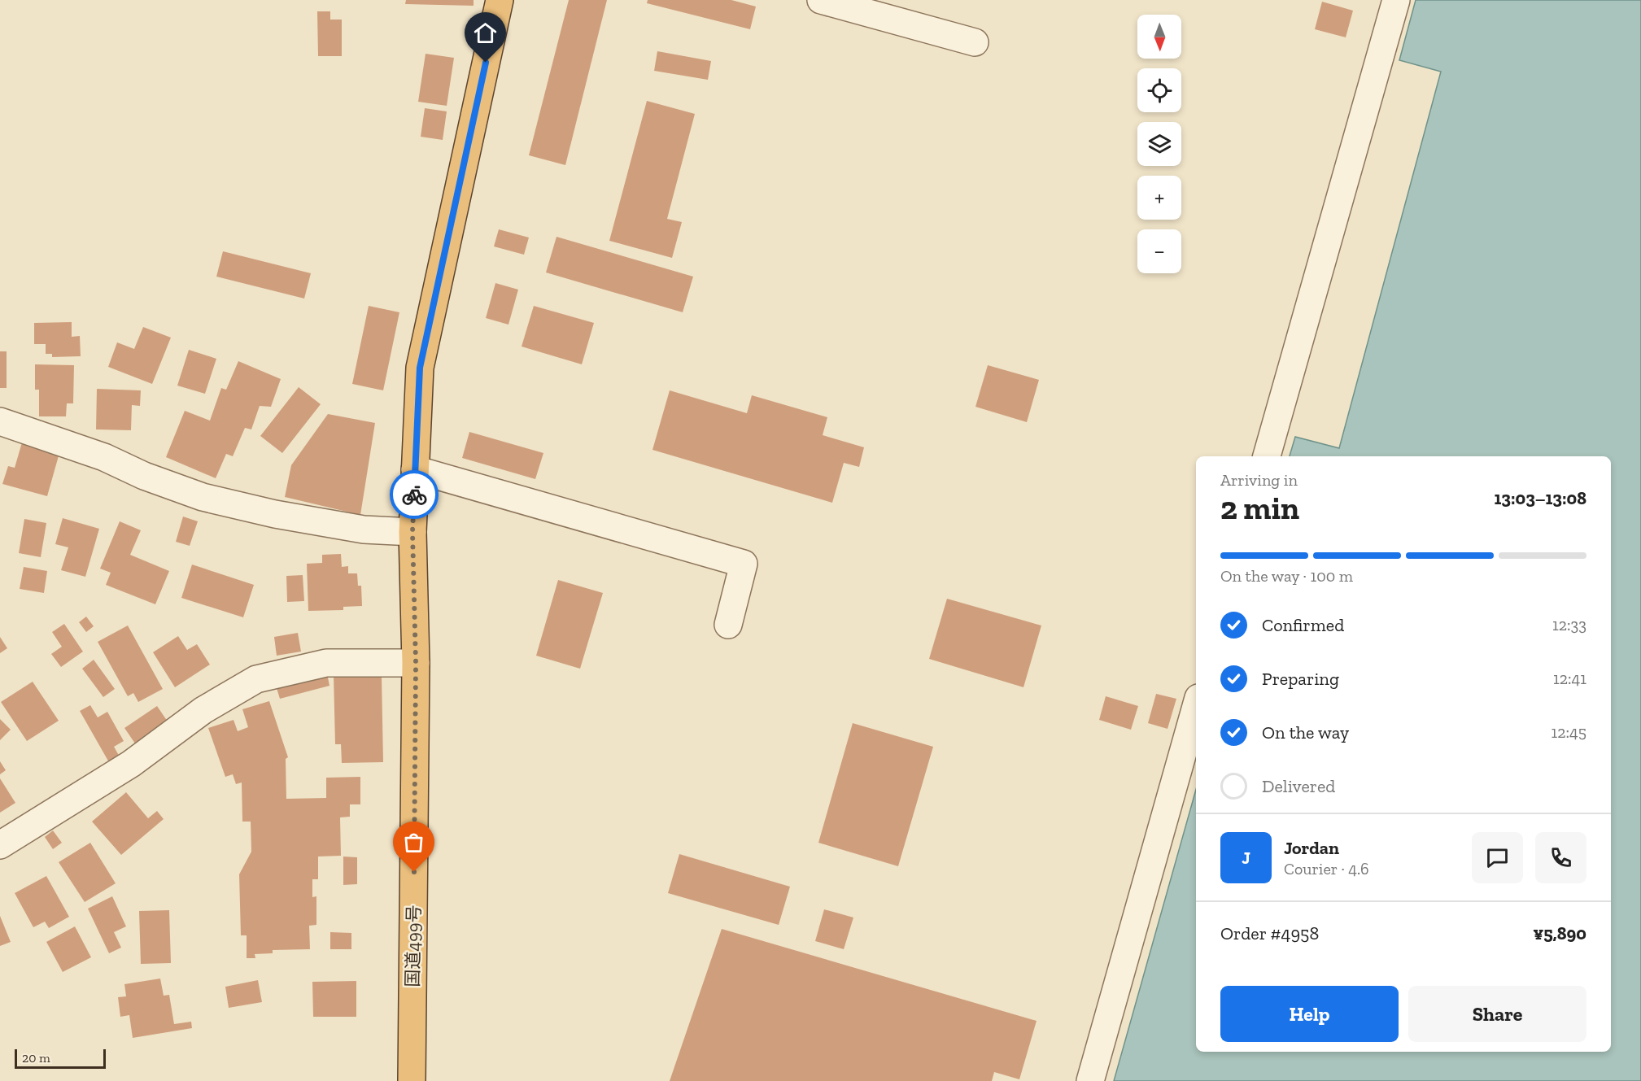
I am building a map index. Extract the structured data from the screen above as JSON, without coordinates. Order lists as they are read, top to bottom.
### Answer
{
  "streets": {
    "highway": ["国道499号"]
  },
  "scale_bar": "20 m",
  "north": "bottom",
  "page": {
    "map_buttons": ["+", "−"],
    "heading": ["2 min", "Arriving in", "13:03–13:08"],
    "panel": [
      "Jordan",
      "Courier · 4.6",
      "Order #4958",
      "¥5,890"
    ],
    "bar": "On the way · 100 m",
    "list": [
      ["Confirmed", "12:33"],
      ["Preparing", "12:41"],
      ["On the way", "12:45"],
      "Delivered"
    ],
    "round": "J",
    "buttons": ["Help", "Share"],
    "scale": "20 m"
  }
}
